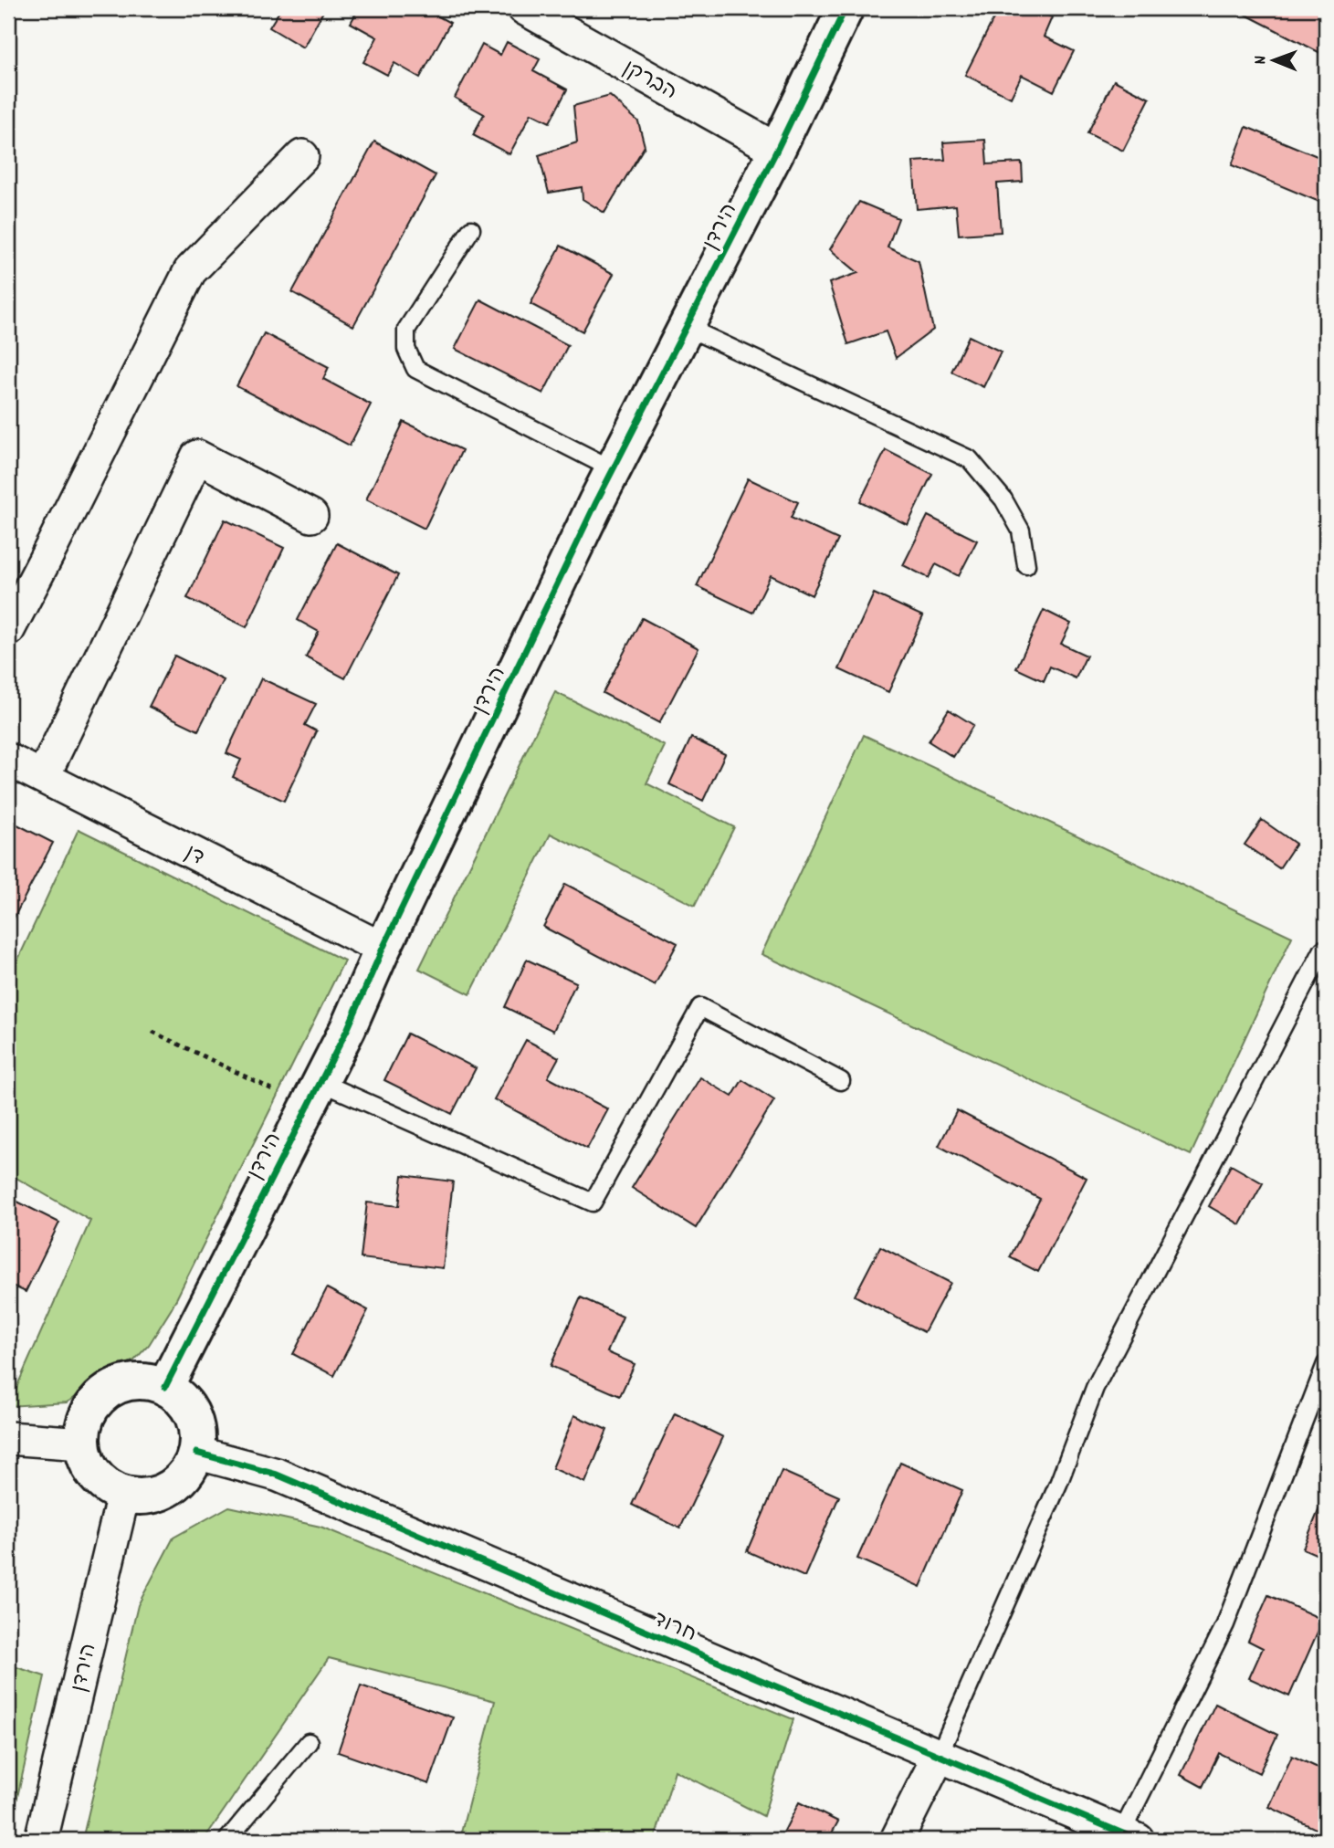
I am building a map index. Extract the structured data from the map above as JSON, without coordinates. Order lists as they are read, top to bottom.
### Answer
{
  "streets": {
    "street": [
      "הברקן",
      "הירדן",
      "דן",
      "חרוד"
    ]
  },
  "crossings": [
    ["הברקן", "הירדן"],
    ["הירדן", "דן"],
    ["הירדן", "חרוד"]
  ],
  "north": "left"
}
